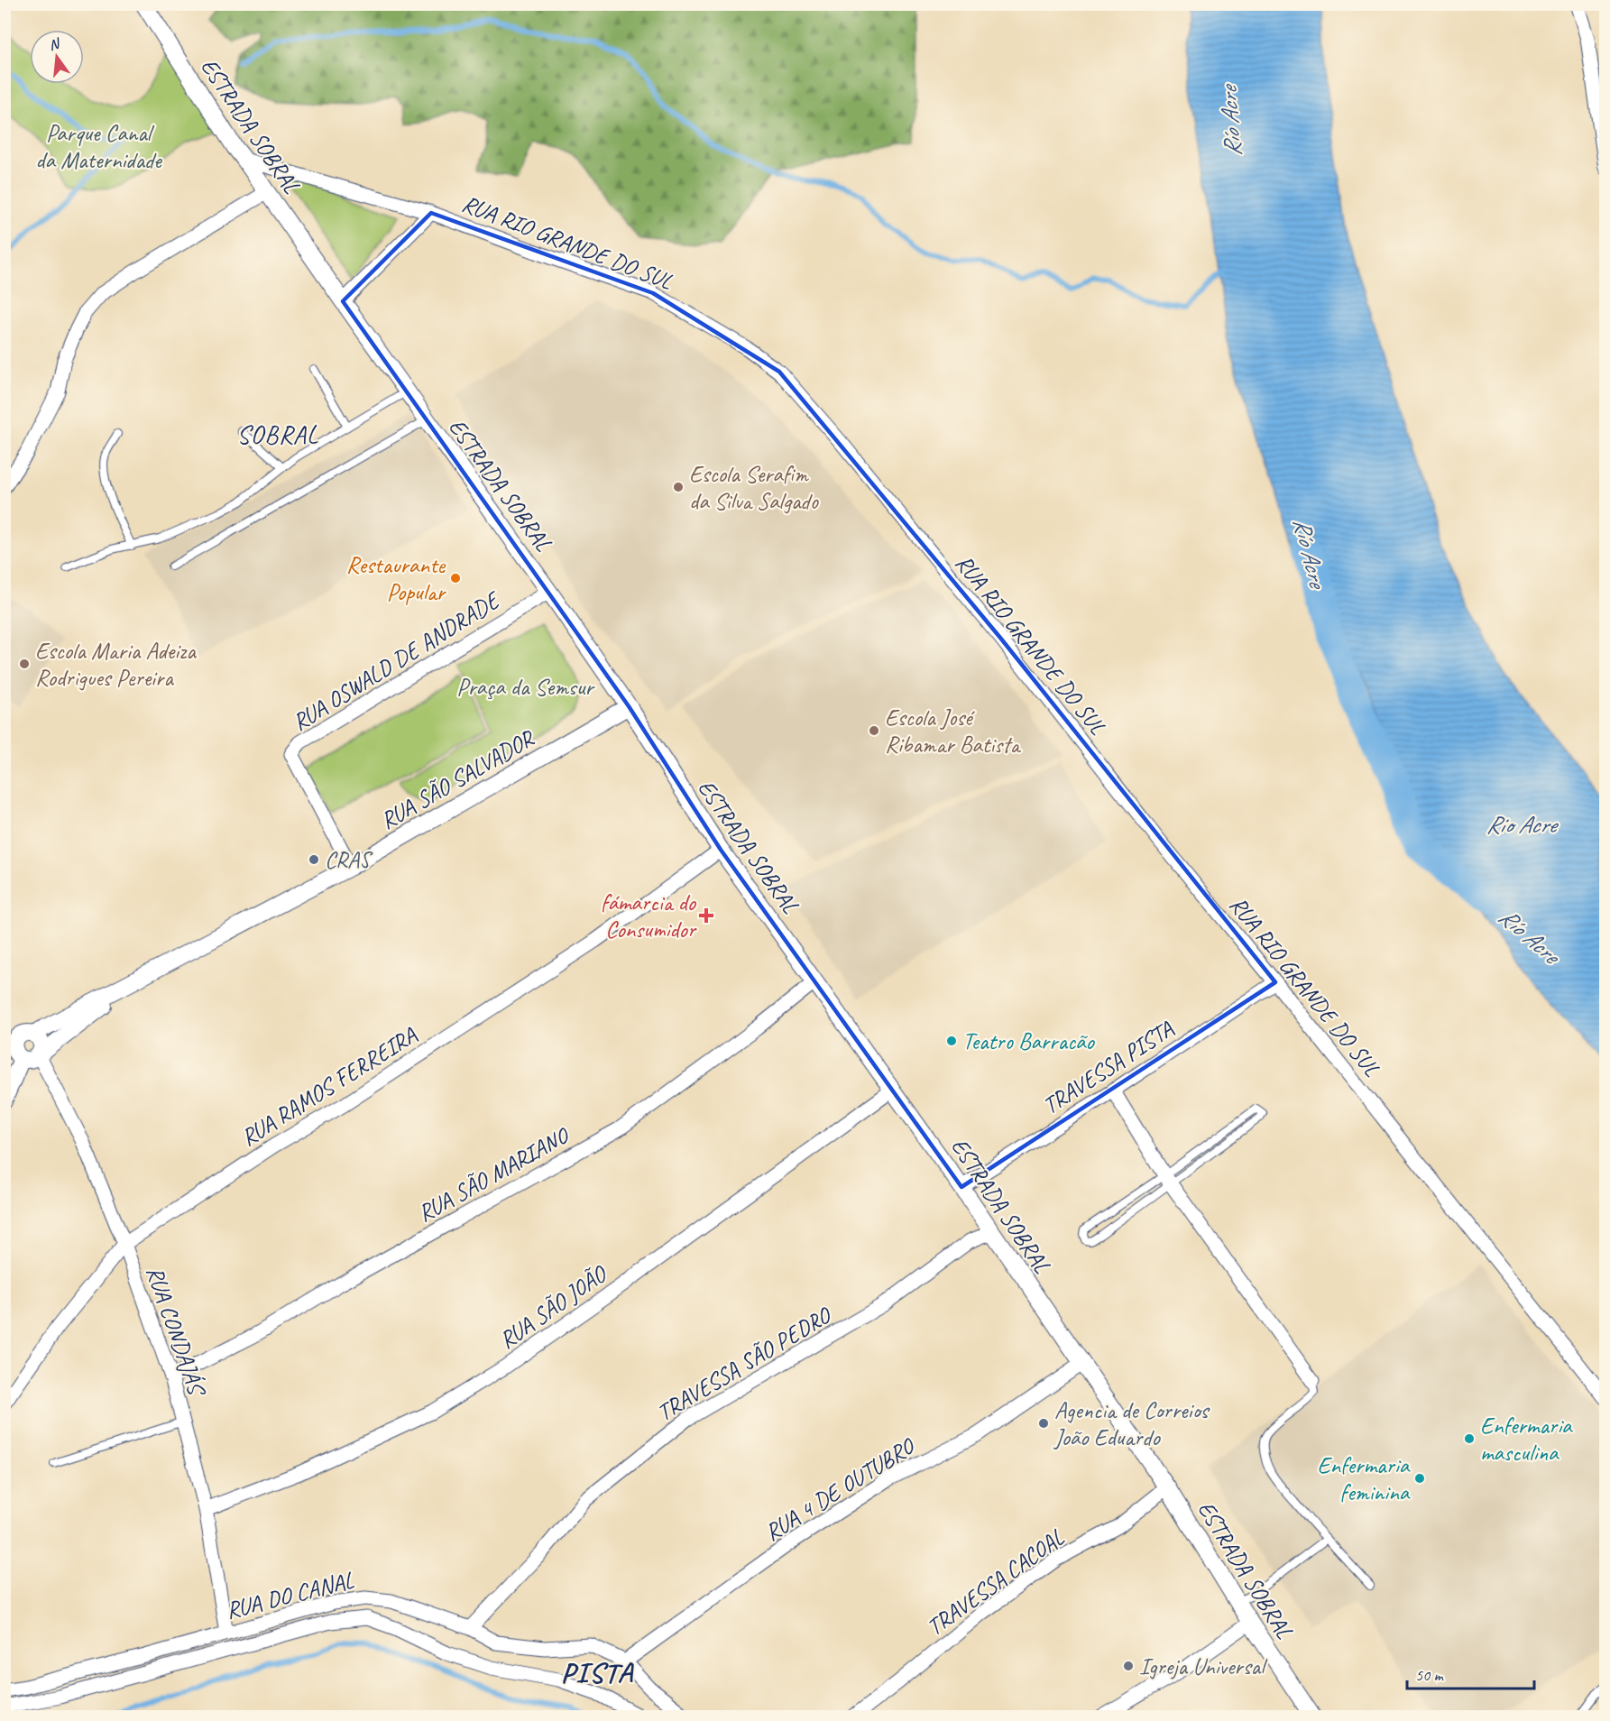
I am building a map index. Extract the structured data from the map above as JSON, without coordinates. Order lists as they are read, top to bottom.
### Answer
{
  "streets": {
    "street": [
      "ESTRADA SOBRAL",
      "RUA RIO GRANDE DO SUL",
      "RUA OSWALD DE ANDRADE",
      "RUA SÃO SALVADOR",
      "TRAVESSA PISTA",
      "RUA RAMOS FERREIRA",
      "RUA SÃO MARIANO",
      "RUA SÃO JOÃO",
      "RUA CONDAJÁS",
      "TRAVESSA SÃO PEDRO",
      "RUA 4 DE OUTUBRO",
      "TRAVESSA CACOAL",
      "RUA DO CANAL"
    ]
  },
  "crossings": [
    ["ESTRADA SOBRAL", "RUA RIO GRANDE DO SUL"],
    ["ESTRADA SOBRAL", "RUA OSWALD DE ANDRADE"],
    ["ESTRADA SOBRAL", "RUA SÃO SALVADOR"],
    ["ESTRADA SOBRAL", "TRAVESSA PISTA"],
    ["ESTRADA SOBRAL", "RUA RAMOS FERREIRA"],
    ["ESTRADA SOBRAL", "RUA SÃO MARIANO"],
    ["ESTRADA SOBRAL", "RUA SÃO JOÃO"],
    ["ESTRADA SOBRAL", "TRAVESSA SÃO PEDRO"],
    ["ESTRADA SOBRAL", "RUA 4 DE OUTUBRO"],
    ["ESTRADA SOBRAL", "TRAVESSA CACOAL"],
    ["RUA RIO GRANDE DO SUL", "TRAVESSA PISTA"],
    ["RUA OSWALD DE ANDRADE", "RUA SÃO SALVADOR"],
    ["RUA RAMOS FERREIRA", "RUA CONDAJÁS"],
    ["RUA SÃO MARIANO", "RUA CONDAJÁS"],
    ["RUA SÃO JOÃO", "RUA CONDAJÁS"],
    ["RUA CONDAJÁS", "RUA DO CANAL"],
    ["TRAVESSA SÃO PEDRO", "RUA DO CANAL"],
    ["RUA 4 DE OUTUBRO", "RUA DO CANAL"]
  ],
  "districts": ["SOBRAL", "PISTA"],
  "water": ["Río Acre", "Rio Acre"],
  "parks": ["Parque Canal da Maternidade", "Praça da Semsur"],
  "places": {
    "other": [
      "Escola Serafim da Silva Salgado",
      "Restaurante Popular",
      "Escola Maria Adeiza Rodrigues Pereira",
      "Escola José Ribamar Batista",
      "CRAS",
      "Teatro Barracão",
      "Agencia de Correios João Eduardo",
      "Enfermaria masculina",
      "Enfermaria feminina",
      "Igreja Universal"
    ],
    "health": ["fámarcia do Consumidor"]
  },
  "scale_bar": "50 m",
  "north": "top"
}
